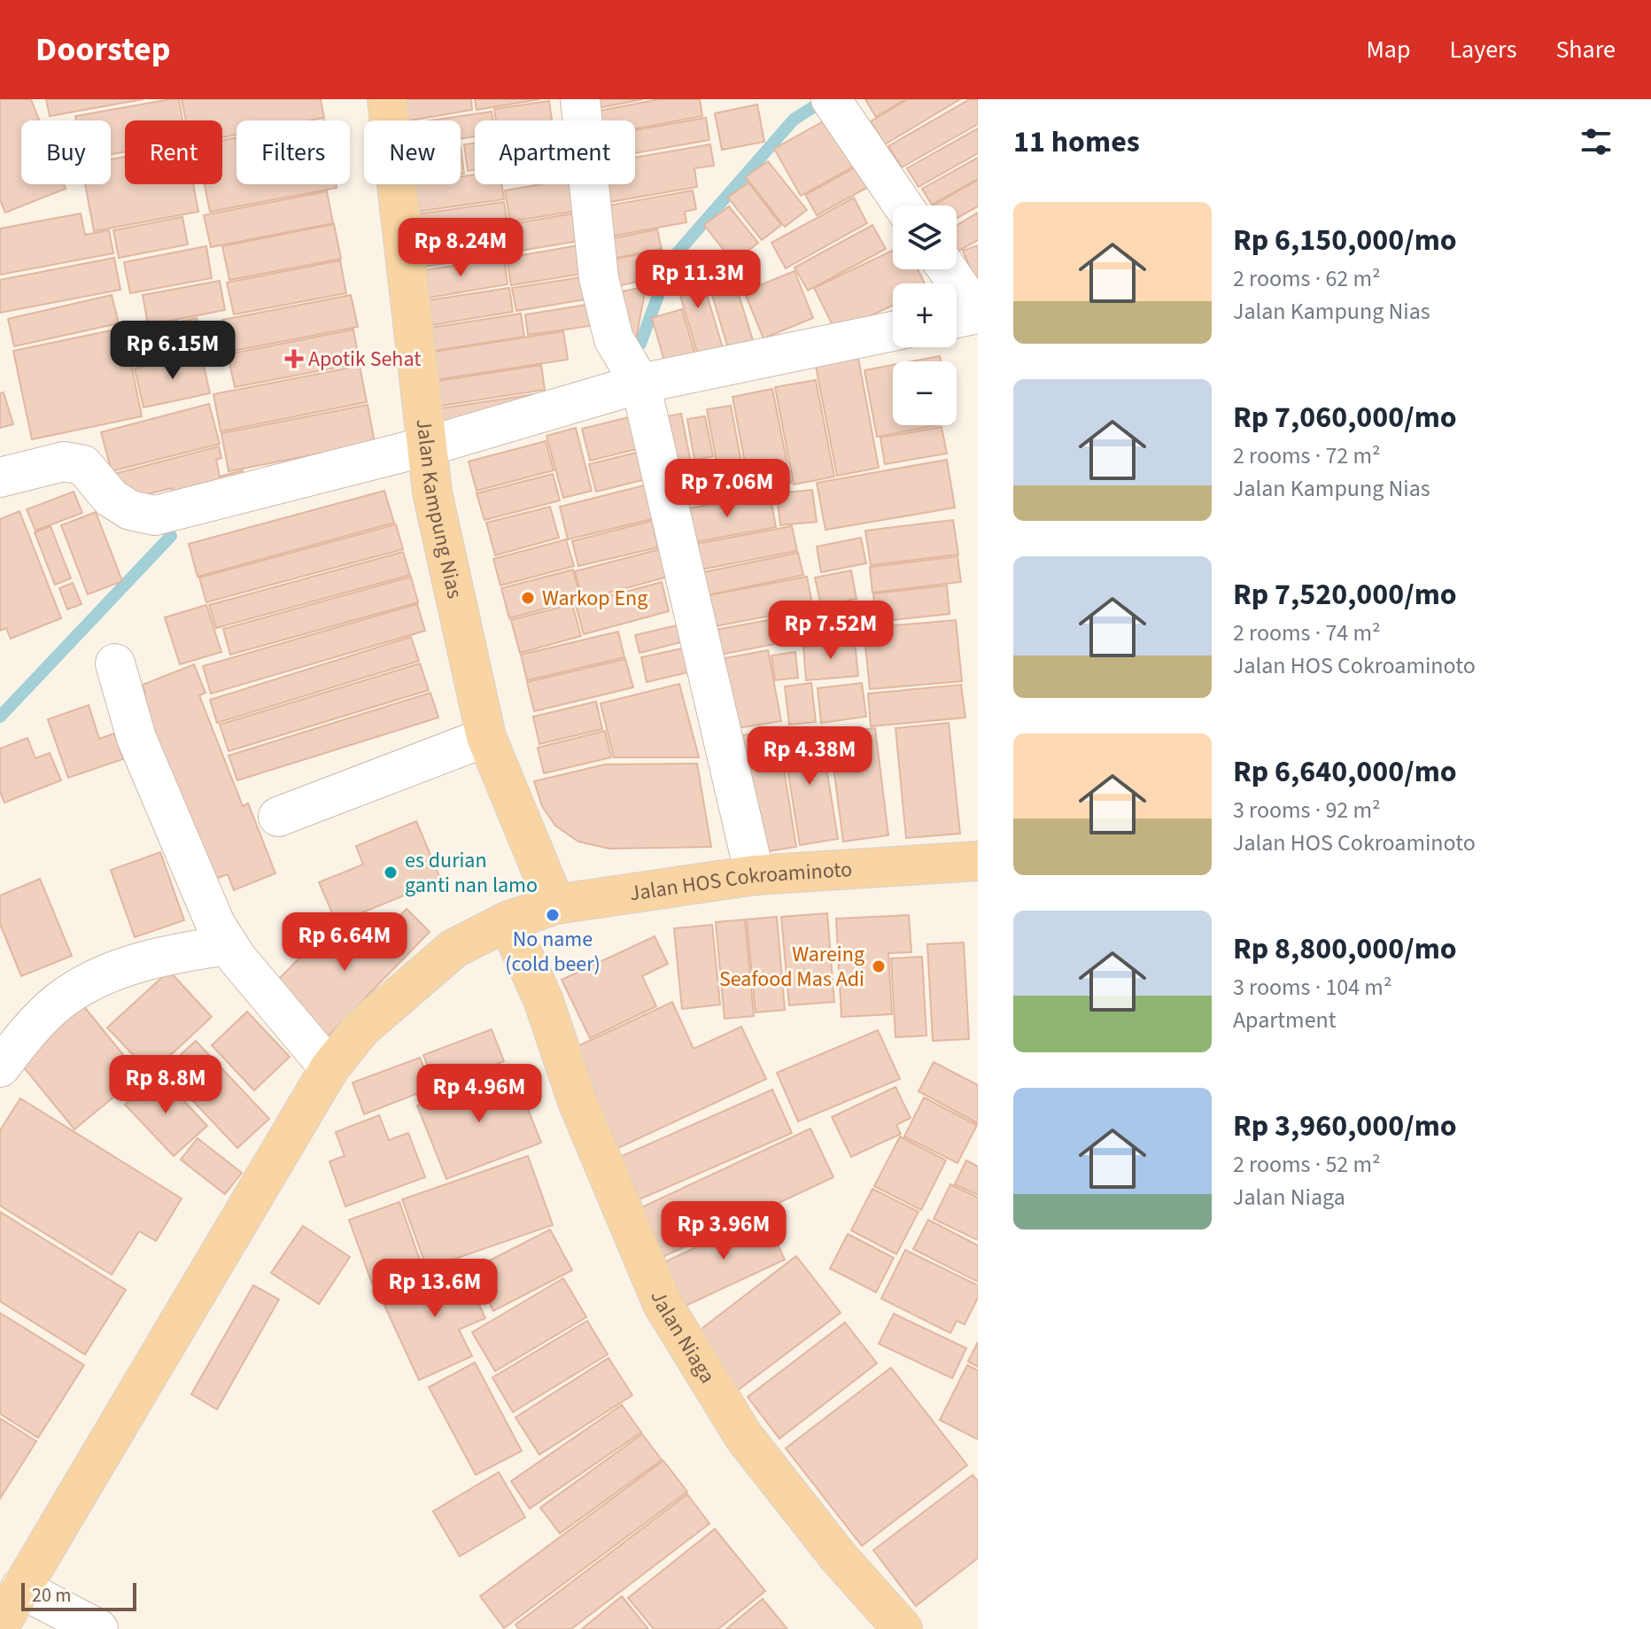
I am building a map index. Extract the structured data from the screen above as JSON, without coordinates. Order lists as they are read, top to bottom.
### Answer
{
  "streets": {
    "main road": ["Jalan Kampung Nias", "Jalan HOS Cokroaminoto", "Jalan Niaga"]
  },
  "crossings": [
    ["Jalan Kampung Nias", "Jalan HOS Cokroaminoto"],
    ["Jalan HOS Cokroaminoto", "Jalan Niaga"]
  ],
  "places": {
    "health": ["Apotik Sehat"],
    "other": [
      "Warkop Eng",
      "es durian ganti nan lamo",
      "No name (cold beer)",
      "Wareing Seafood Mas Adi"
    ]
  },
  "scale_bar": "20 m",
  "page": {
    "header": "Doorstep",
    "nav": ["Map", "Layers", "Share"],
    "heading": "11 homes",
    "chip": [
      "Buy",
      "Rent",
      "Filters",
      "New",
      "Apartment"
    ],
    "list": [
      {
        "name": "Rp 6,150,000/mo",
        "note": "2 rooms · 62 m² · Jalan Kampung Nias"
      },
      {
        "name": "Rp 7,060,000/mo",
        "note": "2 rooms · 72 m² · Jalan Kampung Nias"
      },
      {
        "name": "Rp 7,520,000/mo",
        "note": "2 rooms · 74 m² · Jalan HOS Cokroaminoto"
      },
      {
        "name": "Rp 6,640,000/mo",
        "note": "3 rooms · 92 m² · Jalan HOS Cokroaminoto"
      },
      {
        "name": "Rp 8,800,000/mo",
        "note": "3 rooms · 104 m² · Apartment"
      },
      {
        "name": "Rp 3,960,000/mo",
        "note": "2 rooms · 52 m² · Jalan Niaga"
      }
    ],
    "map_buttons": ["+", "−"],
    "price": [
      "Rp 8.24M",
      "Rp 11.3M",
      "Rp 6.15M",
      "Rp 7.06M",
      "Rp 7.52M",
      "Rp 4.38M",
      "Rp 6.64M",
      "Rp 8.8M",
      "Rp 4.96M",
      "Rp 3.96M",
      "Rp 13.6M"
    ],
    "scale": "20 m"
  }
}
